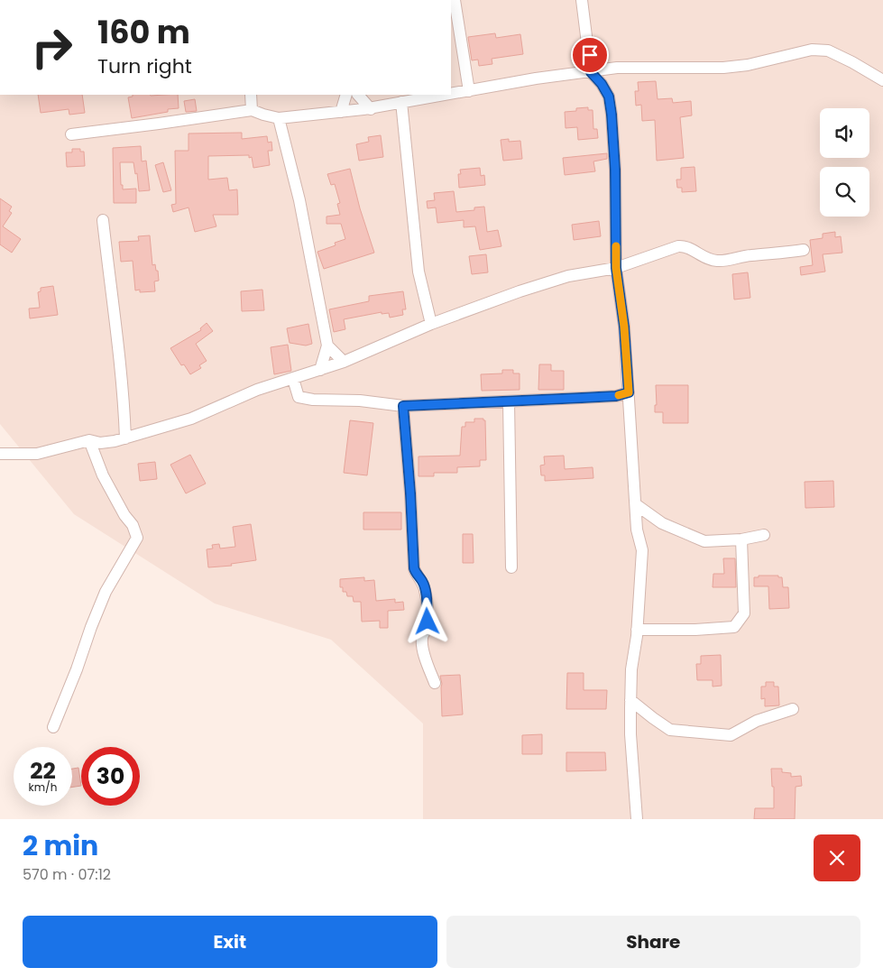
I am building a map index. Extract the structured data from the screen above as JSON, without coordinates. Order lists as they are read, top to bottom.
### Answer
{
  "page": {
    "turn": ["160 m", "Turn right"],
    "speed": "22 km/h",
    "limit": "30",
    "heading": ["2 min", "570 m · 07:12"],
    "buttons": ["Exit", "Share"]
  }
}
